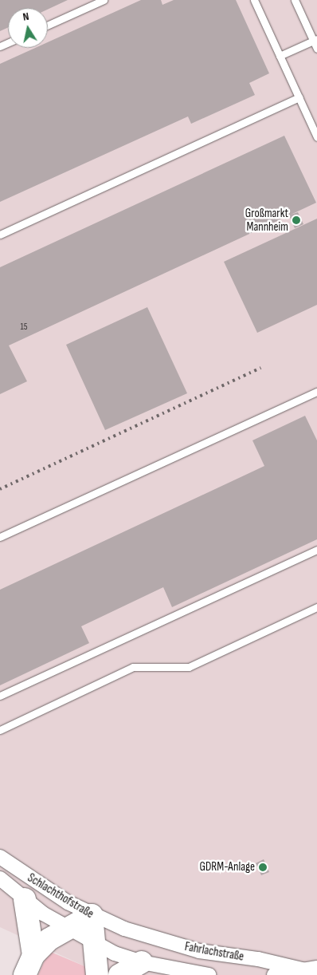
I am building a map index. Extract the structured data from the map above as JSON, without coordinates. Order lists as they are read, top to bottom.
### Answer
{
  "streets": {
    "street": ["Schlachthofstraße", "Fahrlachstraße"]
  },
  "crossings": [
    ["Schlachthofstraße", "Fahrlachstraße"]
  ],
  "places": ["Großmarkt Mannheim", "GDRM-Anlage"],
  "house_numbers": ["15"],
  "north": "top"
}
